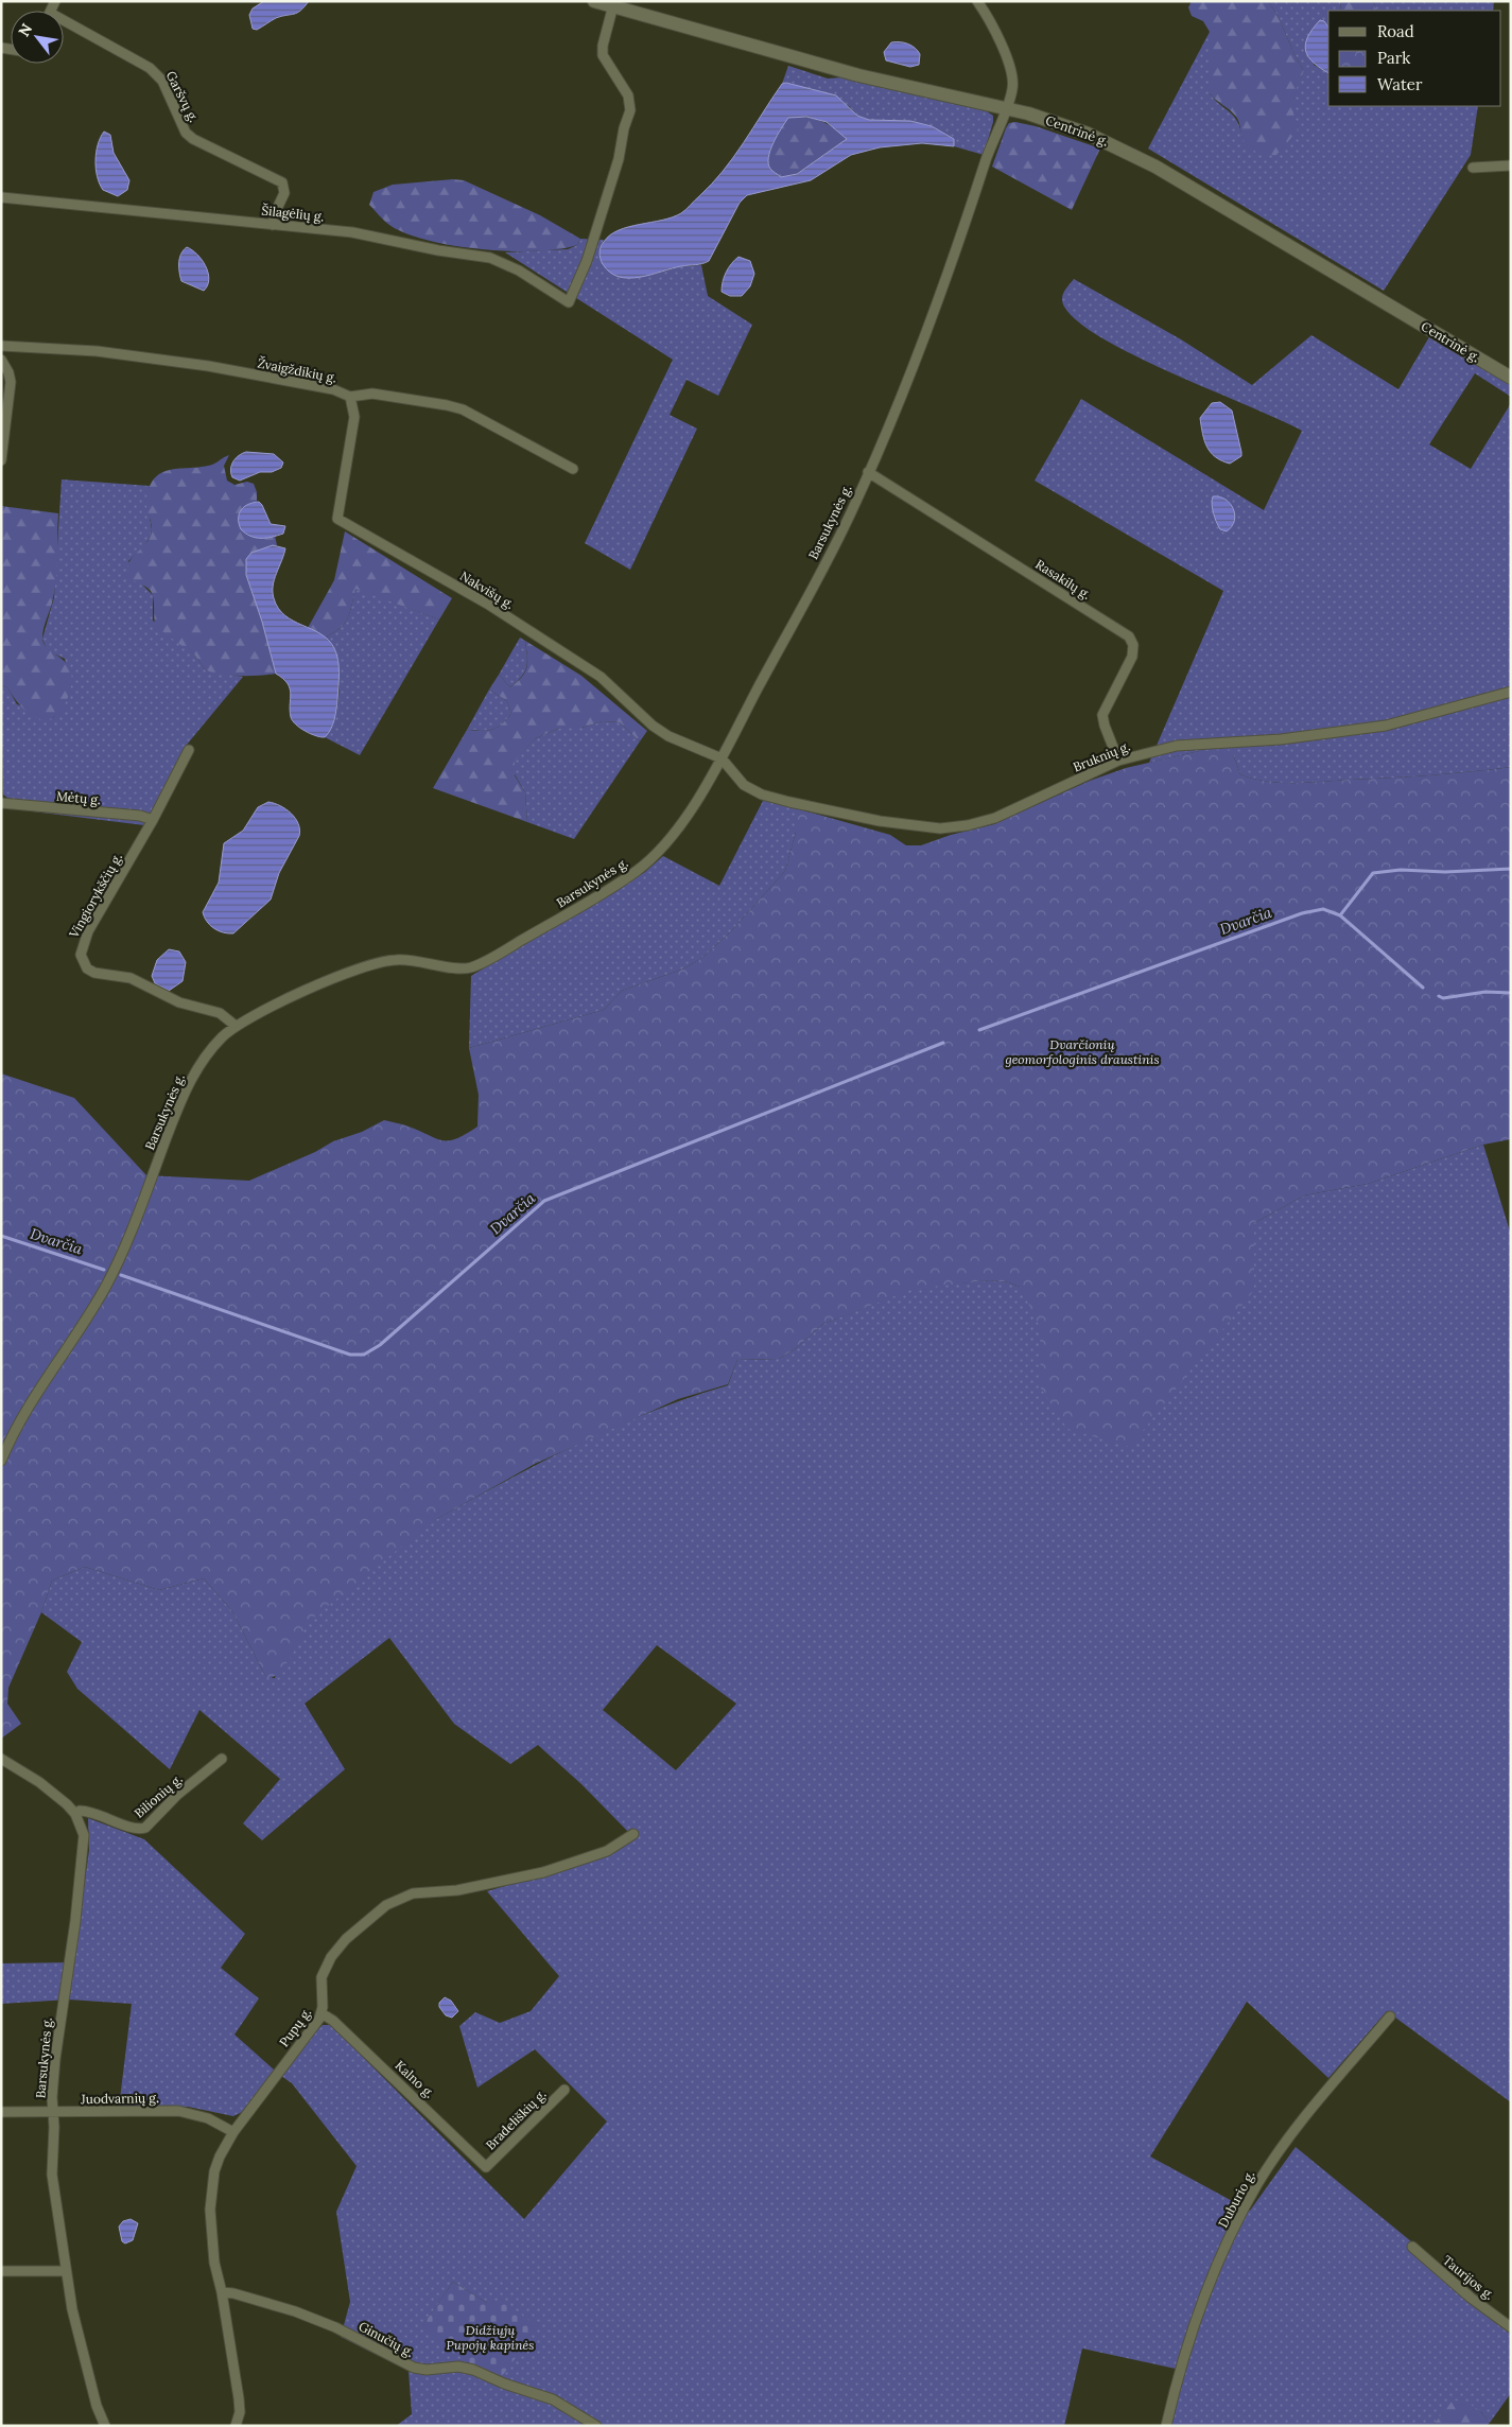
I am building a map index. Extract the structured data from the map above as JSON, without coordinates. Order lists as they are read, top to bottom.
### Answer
{
  "streets": {
    "main road": ["Centrinė g."],
    "street": [
      "Garšvų g.",
      "Šilagėlių g.",
      "Žvaigždikių g.",
      "Barsukynės g.",
      "Rasakilų g.",
      "Nakvišų g.",
      "Bruknių g.",
      "Mėtų g.",
      "Vingiorykščių g.",
      "Bilionių g.",
      "Pupų g.",
      "Kalno g.",
      "Juodvarnių g.",
      "Bradeliškių g.",
      "Duburio g.",
      "Taurijos g.",
      "Ginučių g."
    ]
  },
  "crossings": [
    ["Garšvų g.", "Šilagėlių g."],
    ["Centrinė g.", "Šilagėlių g."],
    ["Centrinė g.", "Barsukynės g."],
    ["Žvaigždikių g.", "Nakvišų g."],
    ["Barsukynės g.", "Rasakilų g."],
    ["Barsukynės g.", "Nakvišų g."],
    ["Barsukynės g.", "Bruknių g."],
    ["Barsukynės g.", "Vingiorykščių g."],
    ["Barsukynės g.", "Bilionių g."],
    ["Barsukynės g.", "Juodvarnių g."],
    ["Rasakilų g.", "Bruknių g."],
    ["Nakvišų g.", "Bruknių g."],
    ["Mėtų g.", "Vingiorykščių g."],
    ["Pupų g.", "Kalno g."],
    ["Pupų g.", "Juodvarnių g."],
    ["Pupų g.", "Ginučių g."],
    ["Kalno g.", "Bradeliškių g."]
  ],
  "water": ["Dvarčia"],
  "parks": ["Dvarčionių geomorfologinis draustinis", "Didžiųjų Pupojų kapinės"],
  "legend": ["Road", "Park", "Water"],
  "north": "top left"
}
